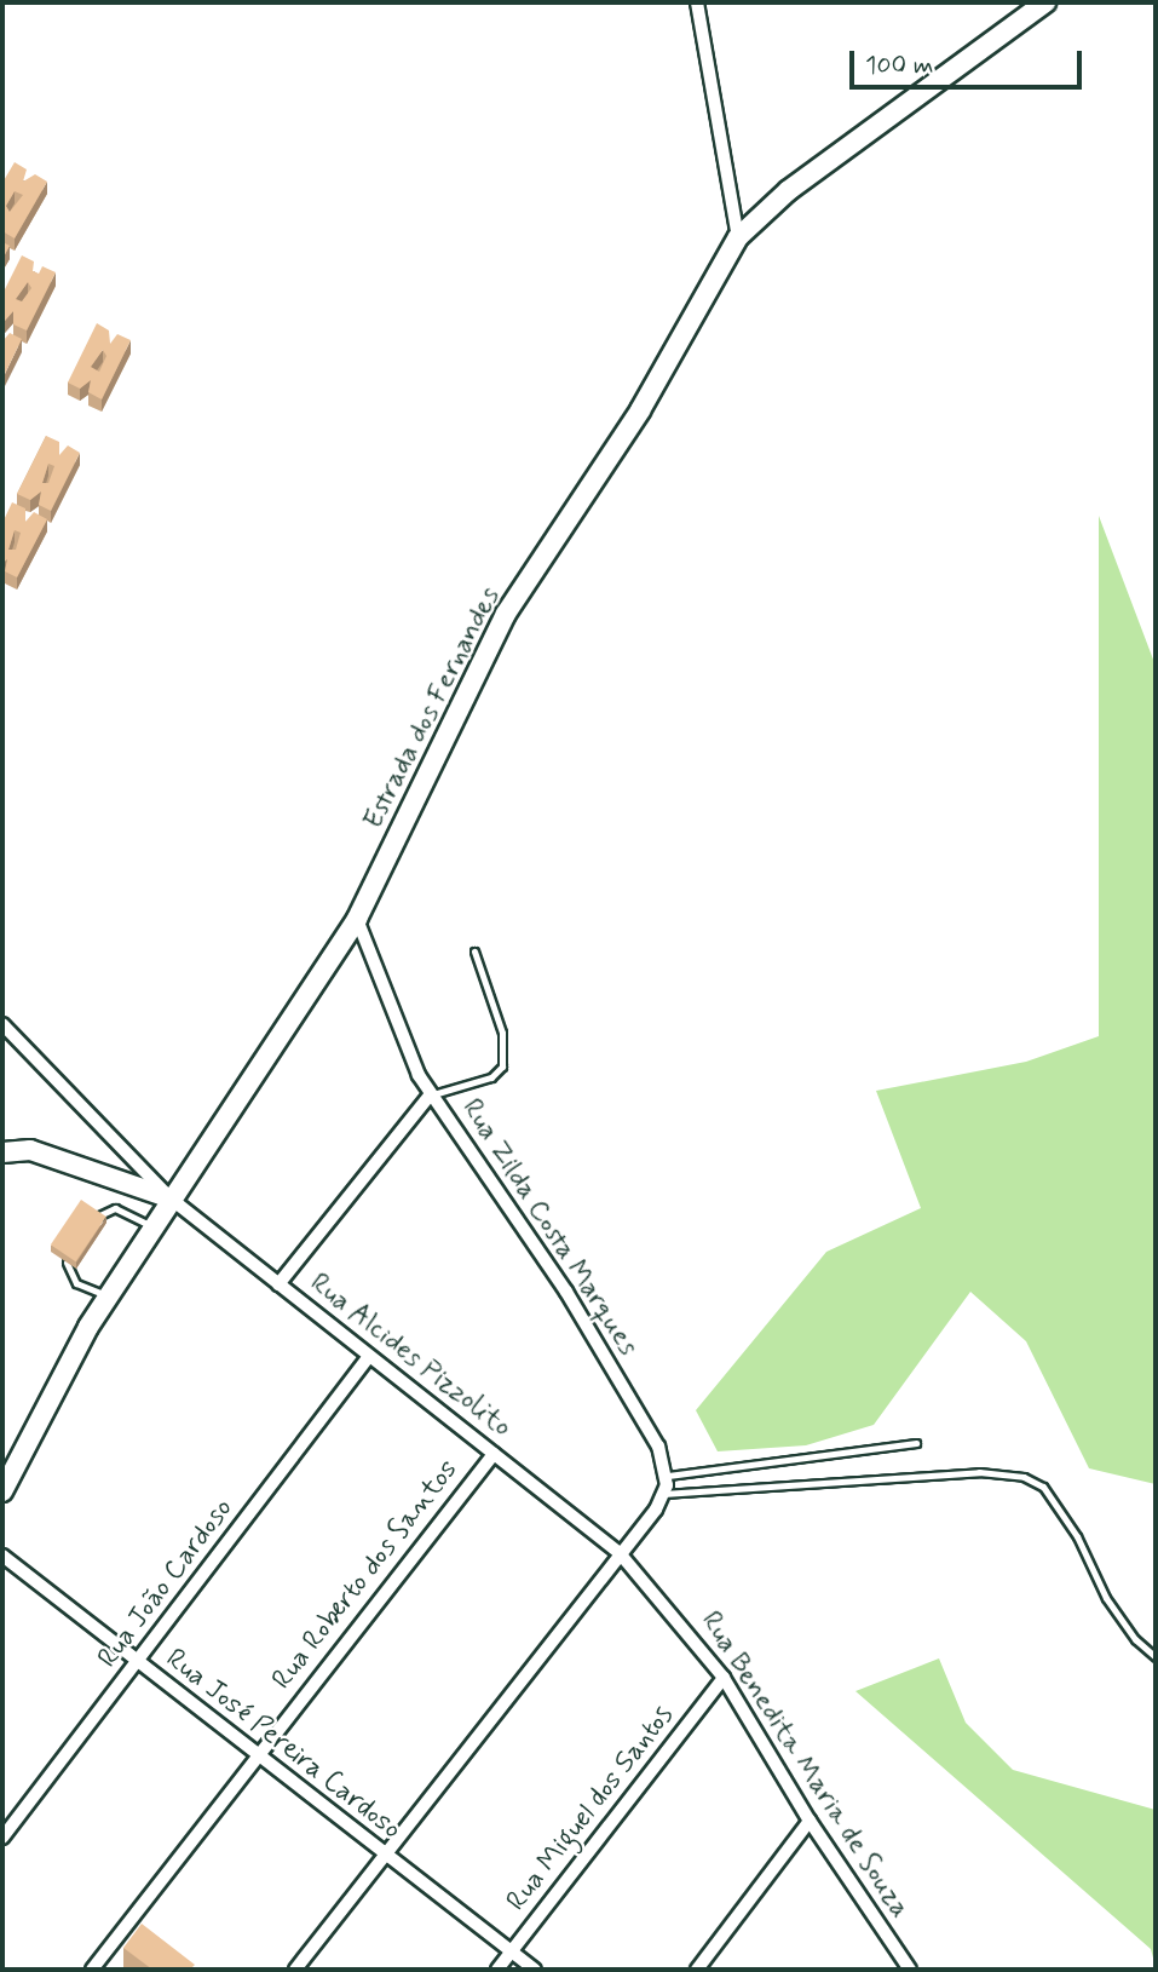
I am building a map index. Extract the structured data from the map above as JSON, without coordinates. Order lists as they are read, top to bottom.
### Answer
{
  "streets": {
    "main road": ["Estrada dos Fernandes"],
    "street": [
      "Rua Zilda Costa Marques",
      "Rua Alcides Pizzolito",
      "Rua Roberto dos Santos",
      "Rua João Cardoso",
      "Rua José Pereira Cardoso",
      "Rua Benedita Maria de Souza",
      "Rua Miguel dos Santos"
    ]
  },
  "crossings": [
    ["Estrada dos Fernandes", "Rua Zilda Costa Marques"],
    ["Estrada dos Fernandes", "Rua Alcides Pizzolito"],
    ["Rua Alcides Pizzolito", "Rua Roberto dos Santos"],
    ["Rua Alcides Pizzolito", "Rua João Cardoso"],
    ["Rua Alcides Pizzolito", "Rua Benedita Maria de Souza"],
    ["Rua Roberto dos Santos", "Rua José Pereira Cardoso"],
    ["Rua João Cardoso", "Rua José Pereira Cardoso"],
    ["Rua José Pereira Cardoso", "Rua Miguel dos Santos"],
    ["Rua Benedita Maria de Souza", "Rua Miguel dos Santos"]
  ],
  "scale_bar": "100 m"
}
